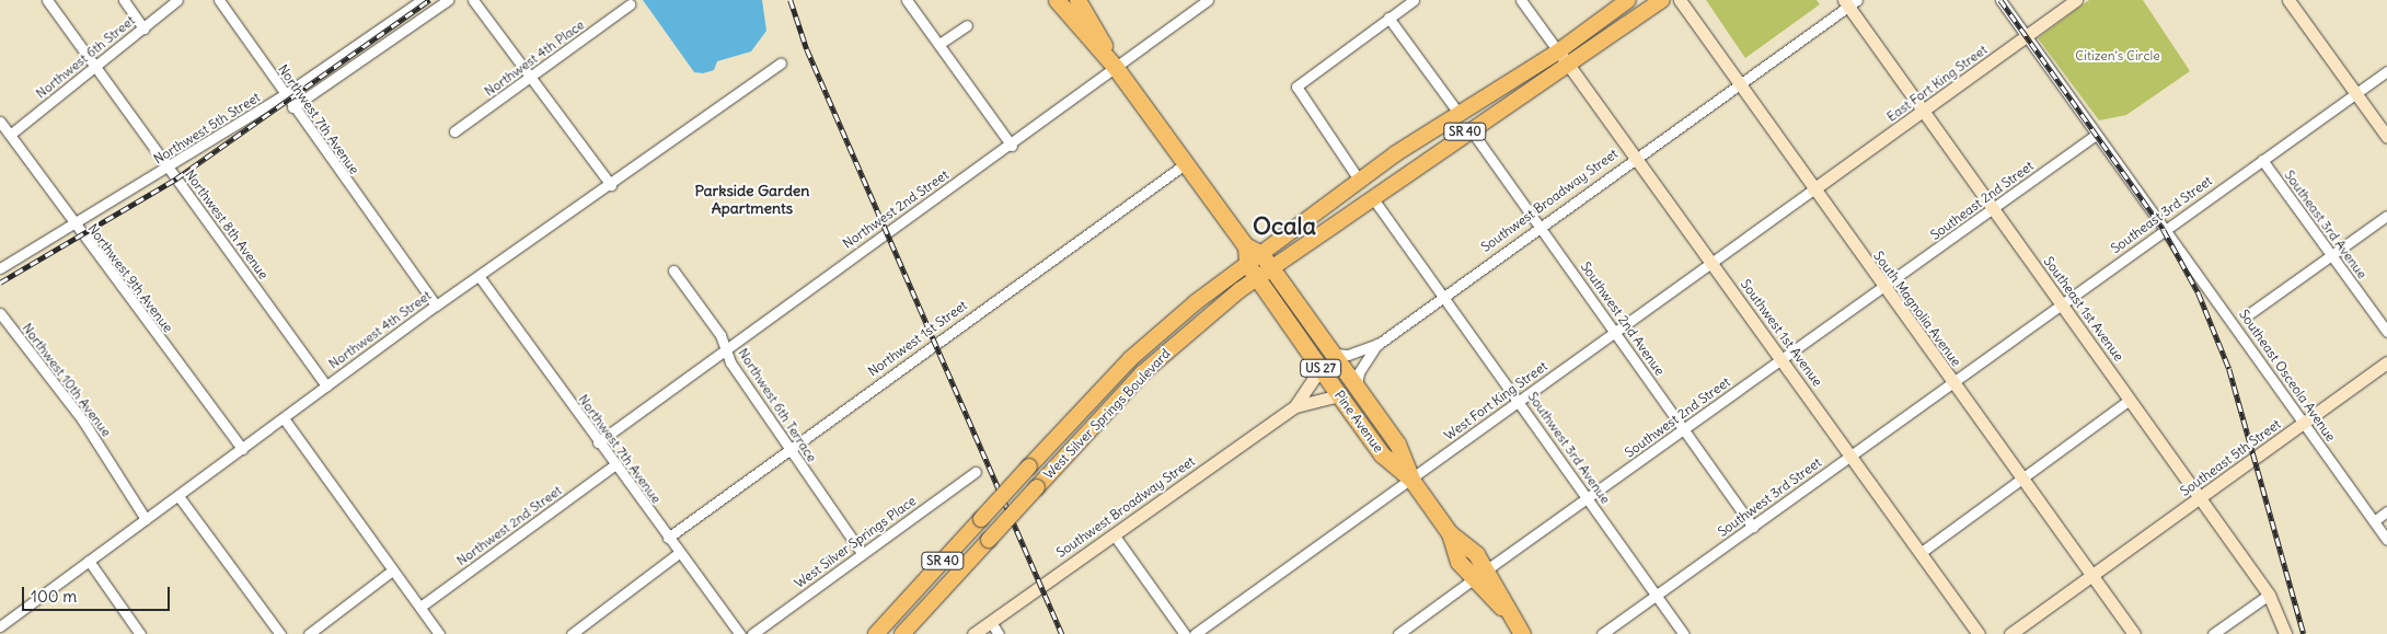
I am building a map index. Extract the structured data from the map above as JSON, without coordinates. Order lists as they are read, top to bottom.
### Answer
{
  "streets": {
    "highway": ["US 27", "Pine Avenue"],
    "main road": ["SR 40", "West Silver Springs Boulevard"],
    "street": [
      "Northwest 6th Street",
      "Northwest 4th Place",
      "East Fort King Street",
      "Northwest 7th Avenue",
      "Northwest 5th Street",
      "Southwest Broadway Street",
      "Southeast 2nd Street",
      "Northwest 2nd Street",
      "Southeast 3rd Street",
      "Northwest 8th Avenue",
      "Southeast 3rd Avenue",
      "Northwest 9th Avenue",
      "South Magnolia Avenue",
      "Southeast 1st Avenue",
      "Southwest 2nd Avenue",
      "Northwest 4th Street",
      "Southwest 1st Avenue",
      "Northwest 1st Street",
      "Southeast Osceola Avenue",
      "Northwest 10th Avenue",
      "West Fort King Street",
      "Northwest 6th Terrace",
      "Southwest 2nd Street",
      "Southwest 3rd Avenue",
      "Southeast 5th Street",
      "Southwest 3rd Street",
      "West Silver Springs Place"
    ]
  },
  "crossings": [
    ["Northwest 6th Street", "Northwest 8th Avenue"],
    ["Northwest 6th Street", "Northwest 9th Avenue"],
    ["East Fort King Street", "South Magnolia Avenue"],
    ["East Fort King Street", "Southeast 1st Avenue"],
    ["East Fort King Street", "Southeast Osceola Avenue"],
    ["East Fort King Street", "West Fort King Street"],
    ["Northwest 7th Avenue", "Northwest 5th Street"],
    ["Northwest 7th Avenue", "Northwest 2nd Street"],
    ["Northwest 7th Avenue", "Northwest 4th Street"],
    ["Northwest 7th Avenue", "Northwest 1st Street"],
    ["Northwest 5th Street", "Northwest 8th Avenue"],
    ["Northwest 5th Street", "Northwest 9th Avenue"],
    ["Southwest Broadway Street", "South Magnolia Avenue"],
    ["Southwest Broadway Street", "Southeast 1st Avenue"],
    ["Southwest Broadway Street", "Southwest 2nd Avenue"],
    ["Southwest Broadway Street", "Southwest 1st Avenue"],
    ["Southwest Broadway Street", "Pine Avenue"],
    ["Southwest Broadway Street", "Southwest 3rd Avenue"],
    ["Southeast 2nd Street", "South Magnolia Avenue"],
    ["Southeast 2nd Street", "Southeast 1st Avenue"],
    ["Southeast 2nd Street", "Southeast Osceola Avenue"],
    ["Southeast 2nd Street", "Southwest 2nd Street"],
    ["Northwest 2nd Street", "Northwest 6th Terrace"],
    ["Northwest 2nd Street", "Pine Avenue"],
    ["Southeast 3rd Street", "Southeast 3rd Avenue"],
    ["Southeast 3rd Street", "South Magnolia Avenue"],
    ["Southeast 3rd Street", "Southeast 1st Avenue"],
    ["Southeast 3rd Street", "Southeast Osceola Avenue"],
    ["Southeast 3rd Street", "Southwest 3rd Street"],
    ["Northwest 8th Avenue", "Northwest 4th Street"],
    ["Northwest 9th Avenue", "Northwest 4th Street"],
    ["South Magnolia Avenue", "West Fort King Street"],
    ["South Magnolia Avenue", "Southwest 2nd Street"],
    ["South Magnolia Avenue", "Southeast 5th Street"],
    ["South Magnolia Avenue", "Southwest 3rd Street"],
    ["Southeast 1st Avenue", "Southeast 5th Street"],
    ["Southwest 2nd Avenue", "West Fort King Street"],
    ["Southwest 2nd Avenue", "West Silver Springs Boulevard"],
    ["Southwest 2nd Avenue", "Southwest 2nd Street"],
    ["Southwest 2nd Avenue", "Southwest 3rd Street"],
    ["Northwest 4th Street", "Northwest 10th Avenue"],
    ["Southwest 1st Avenue", "West Fort King Street"],
    ["Southwest 1st Avenue", "West Silver Springs Boulevard"],
    ["Southwest 1st Avenue", "Southwest 2nd Street"],
    ["Southwest 1st Avenue", "Southwest 3rd Street"],
    ["Northwest 1st Street", "Northwest 6th Terrace"],
    ["Northwest 1st Street", "Pine Avenue"],
    ["Southeast Osceola Avenue", "Southeast 5th Street"],
    ["West Fort King Street", "Pine Avenue"],
    ["West Fort King Street", "Southwest 3rd Avenue"],
    ["Northwest 6th Terrace", "West Silver Springs Place"],
    ["West Silver Springs Boulevard", "Pine Avenue"],
    ["West Silver Springs Boulevard", "Southwest 3rd Avenue"],
    ["Southwest 2nd Street", "Pine Avenue"],
    ["Southwest 2nd Street", "Southwest 3rd Avenue"],
    ["Southwest 3rd Avenue", "Southwest 3rd Street"]
  ],
  "districts": ["Parkside Garden Apartments", "Ocala"],
  "parks": ["Citizen's Circle"],
  "scale_bar": "100 m"
}
